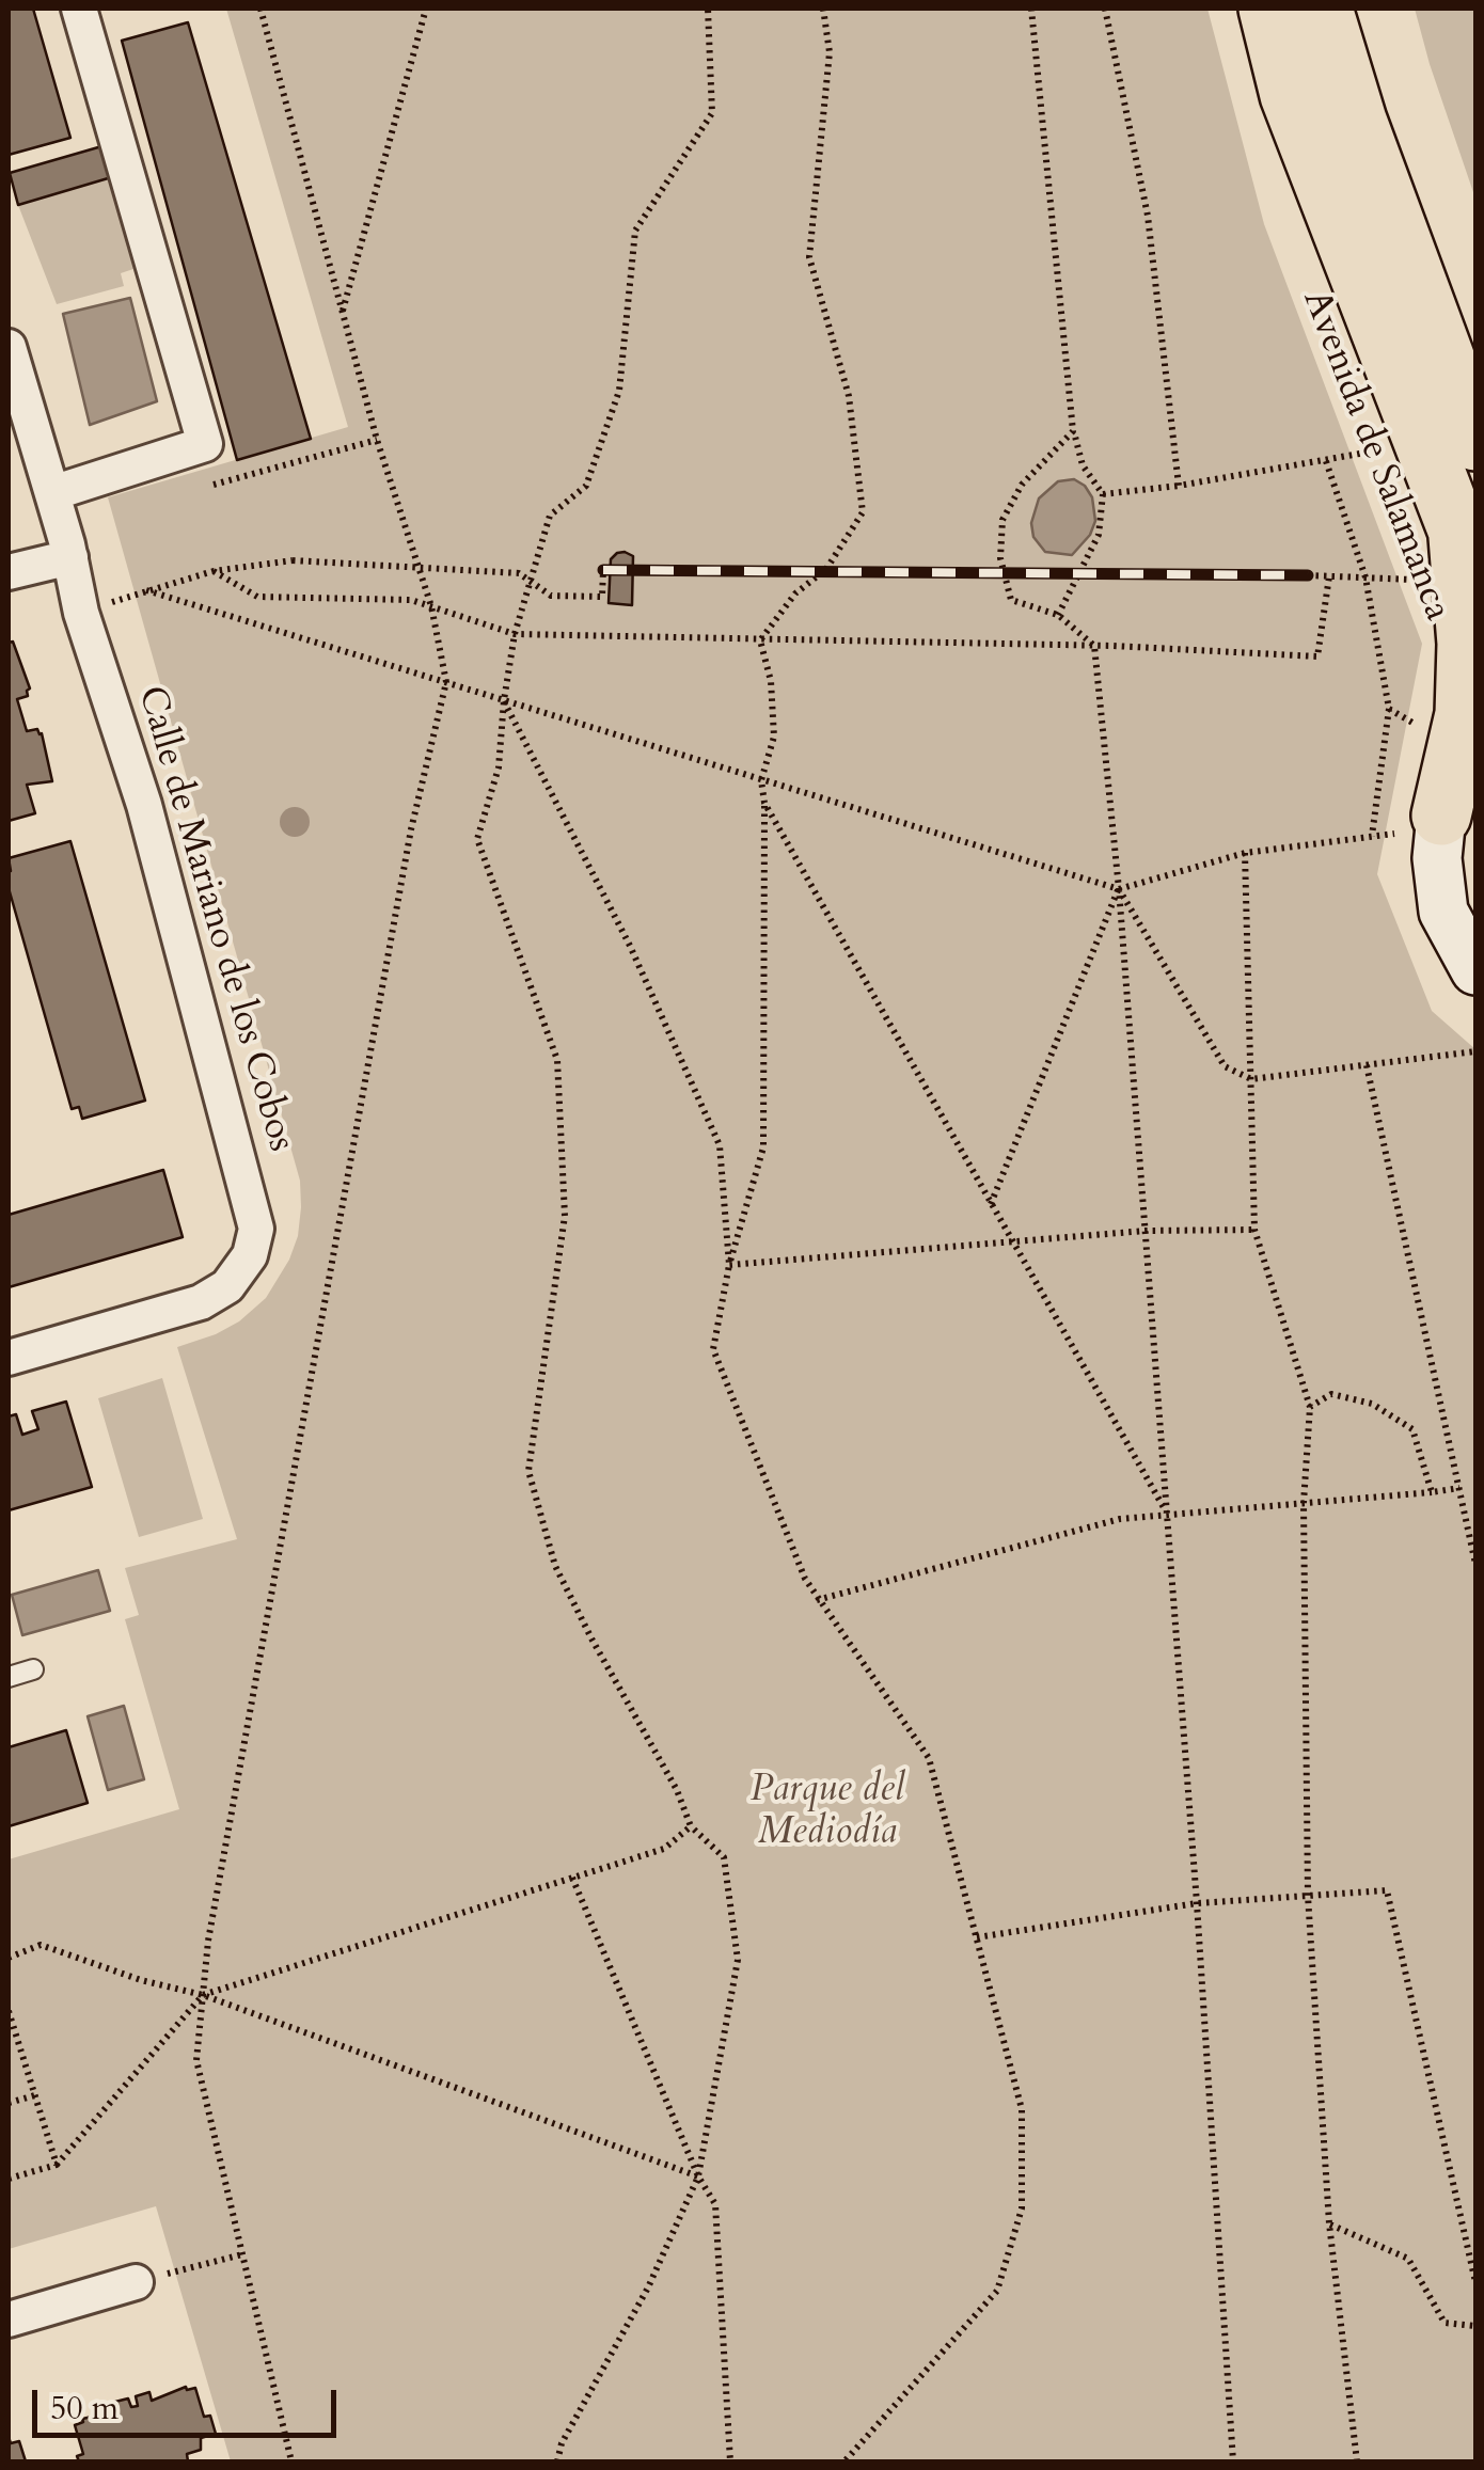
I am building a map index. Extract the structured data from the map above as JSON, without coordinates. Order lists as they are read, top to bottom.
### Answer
{
  "streets": {
    "highway": ["Avenida de Salamanca"],
    "street": ["Calle de Mariano de los Cobos"]
  },
  "parks": ["Parque del Mediodía"],
  "scale_bar": "50 m"
}
